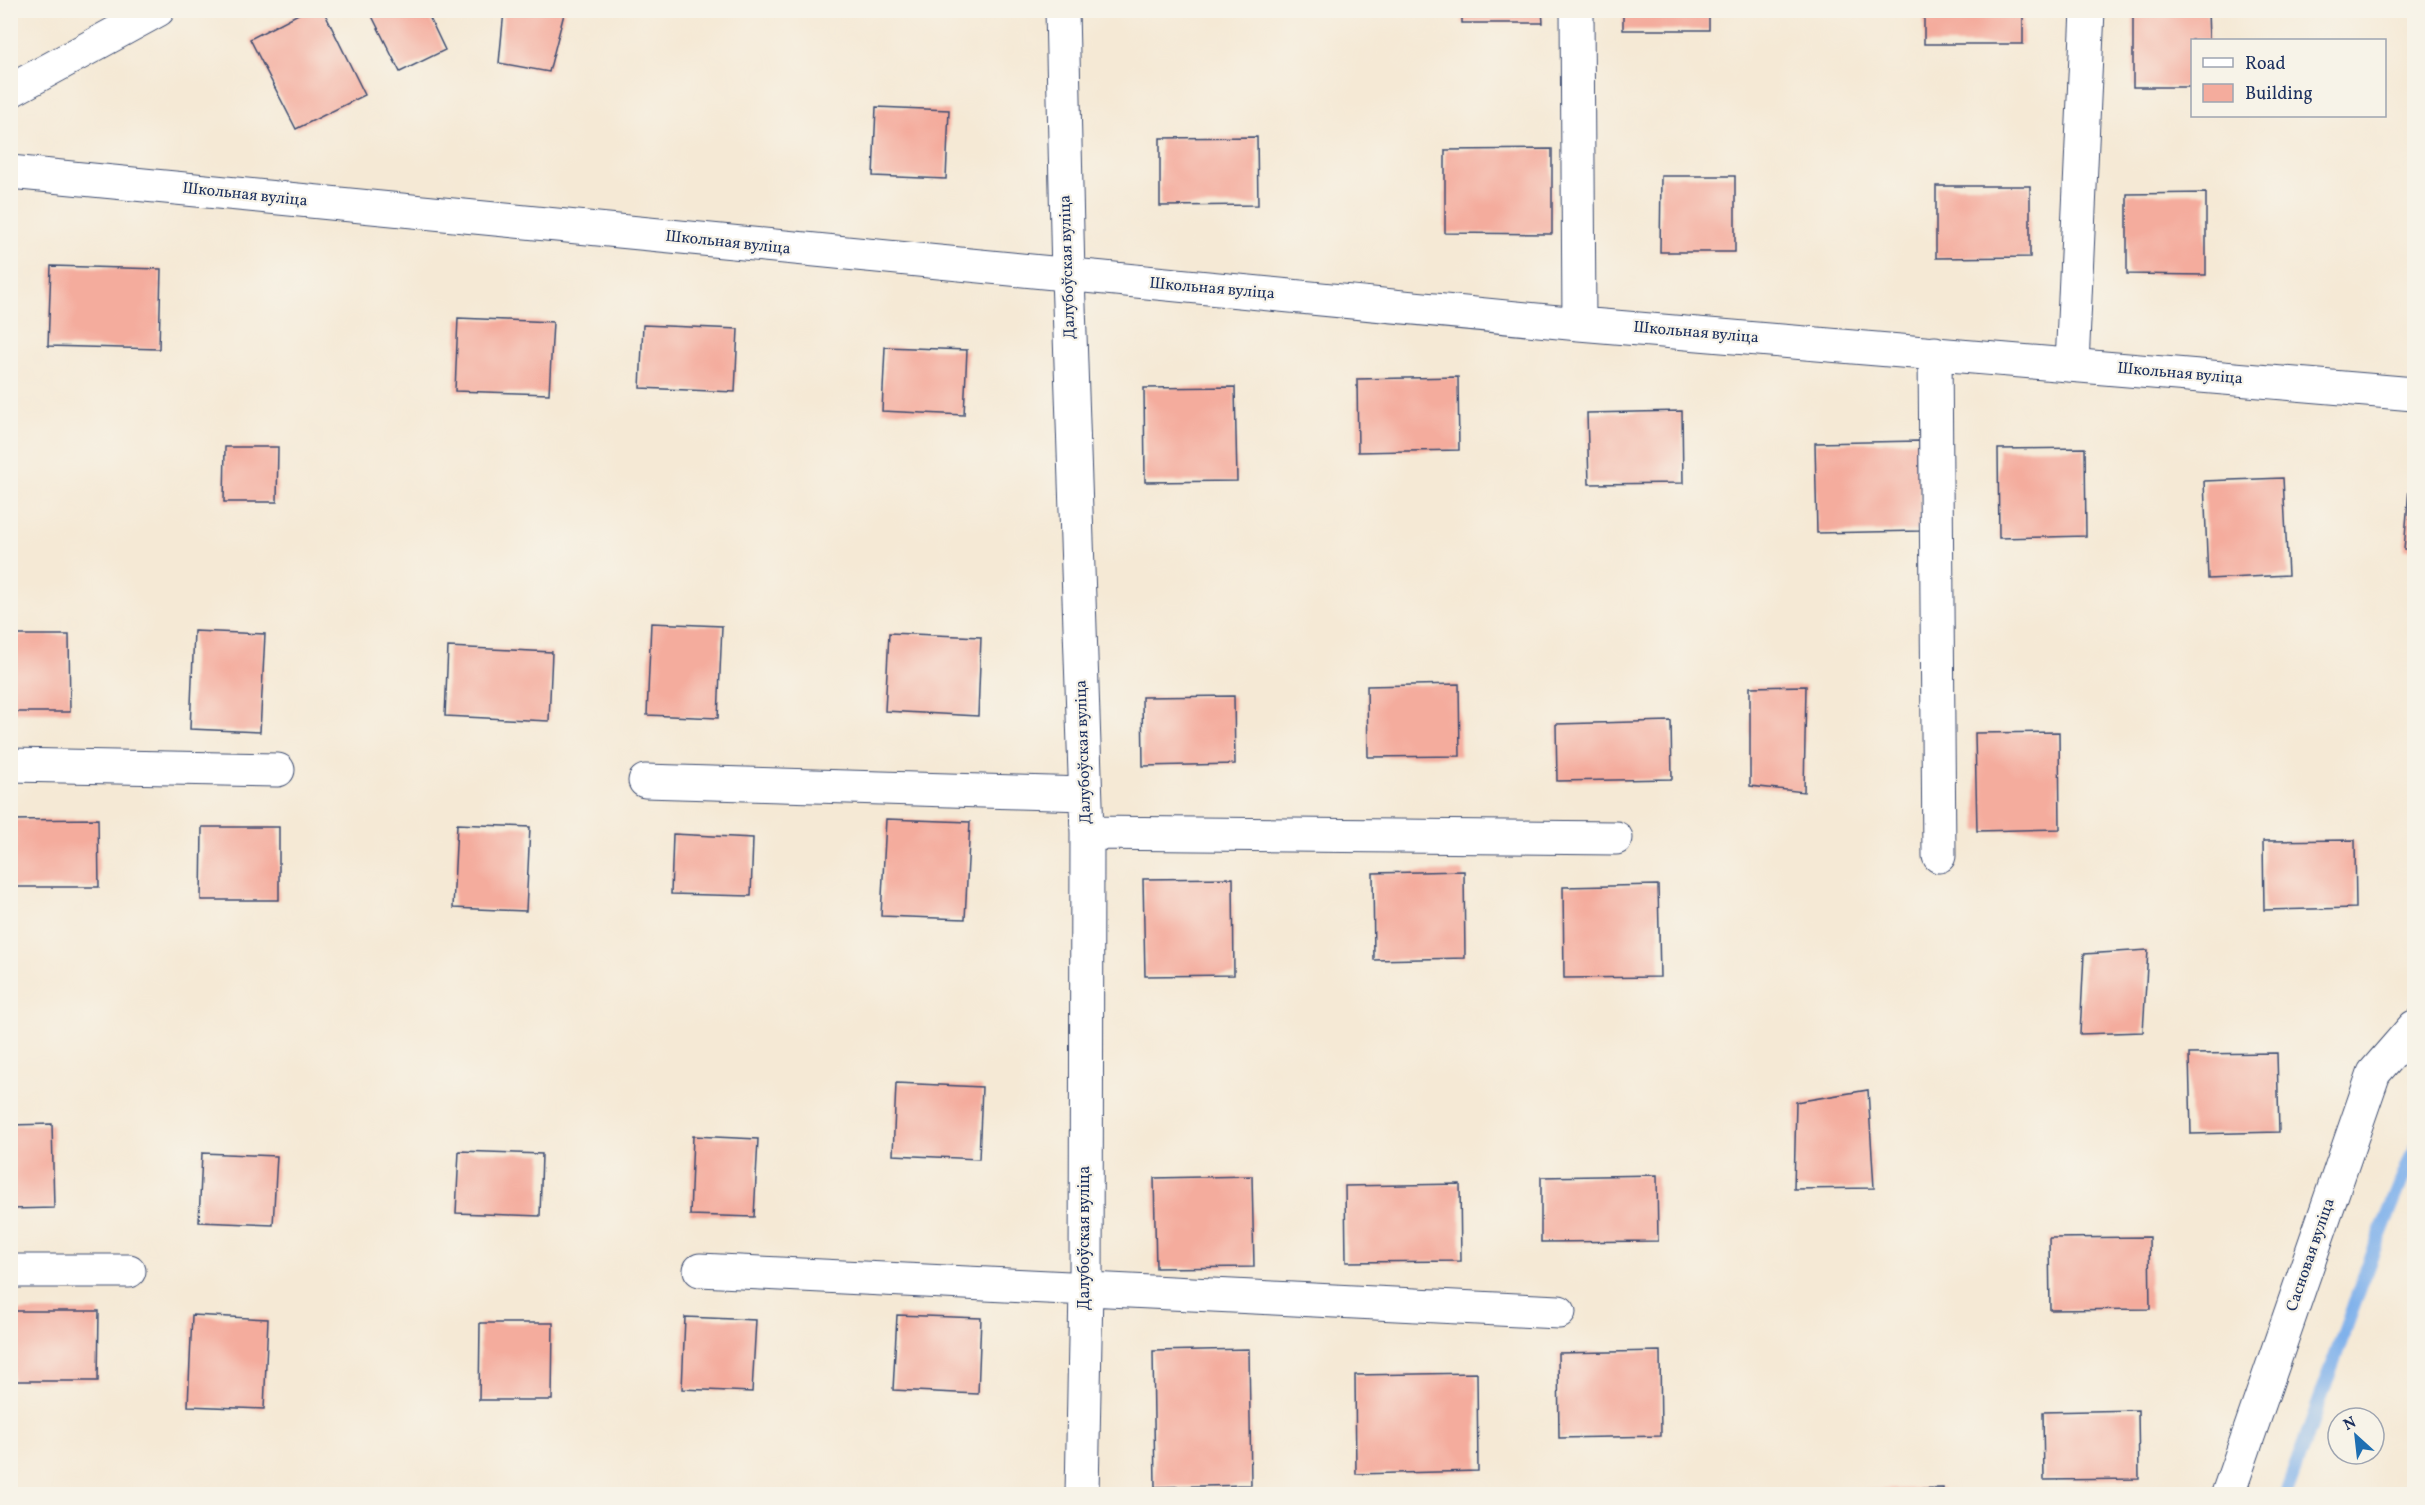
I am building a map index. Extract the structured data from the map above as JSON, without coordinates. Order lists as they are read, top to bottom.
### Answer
{
  "streets": {
    "street": ["Школьная вуліца", "Далубоўская вуліца", "Сасновая вуліца"]
  },
  "crossings": [
    ["Школьная вуліца", "Далубоўская вуліца"]
  ],
  "legend": ["Road", "Building"],
  "north": "top left"
}
